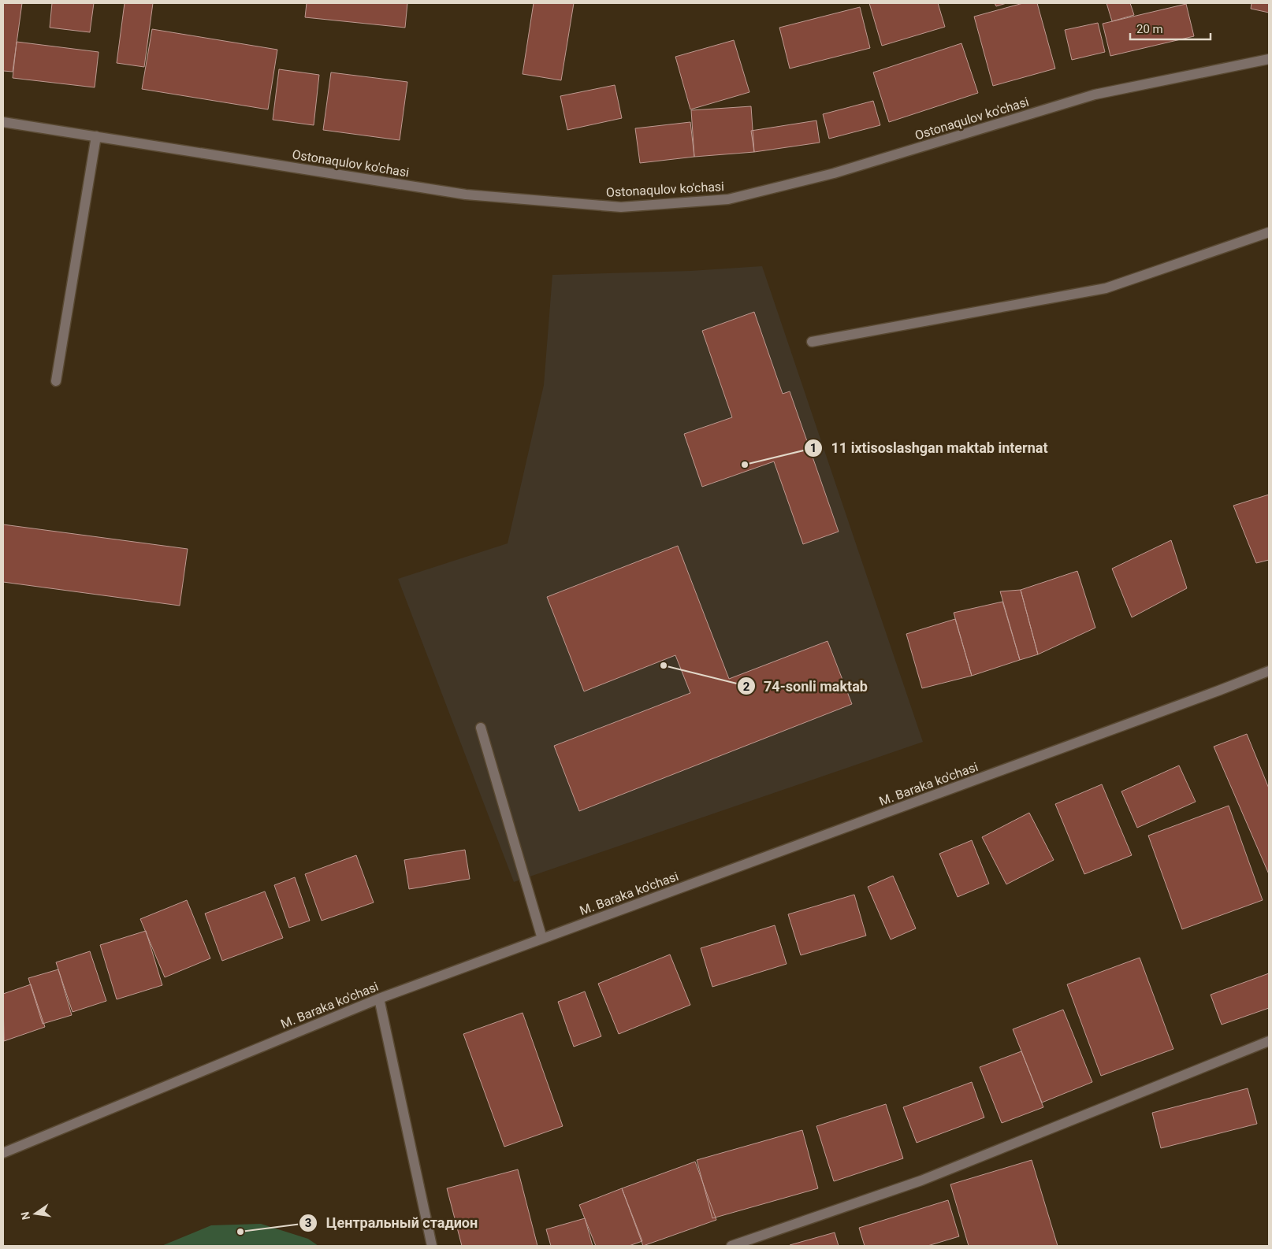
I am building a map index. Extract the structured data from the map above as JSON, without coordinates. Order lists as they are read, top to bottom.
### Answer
{
  "streets": {
    "street": ["Ostonaqulov ko'chasi", "M. Baraka ko'chasi"]
  },
  "places": ["11 ixtisoslashgan maktab internat", "74-sonli maktab", "Центральный стадион"],
  "scale_bar": "20 m",
  "north": "left"
}
